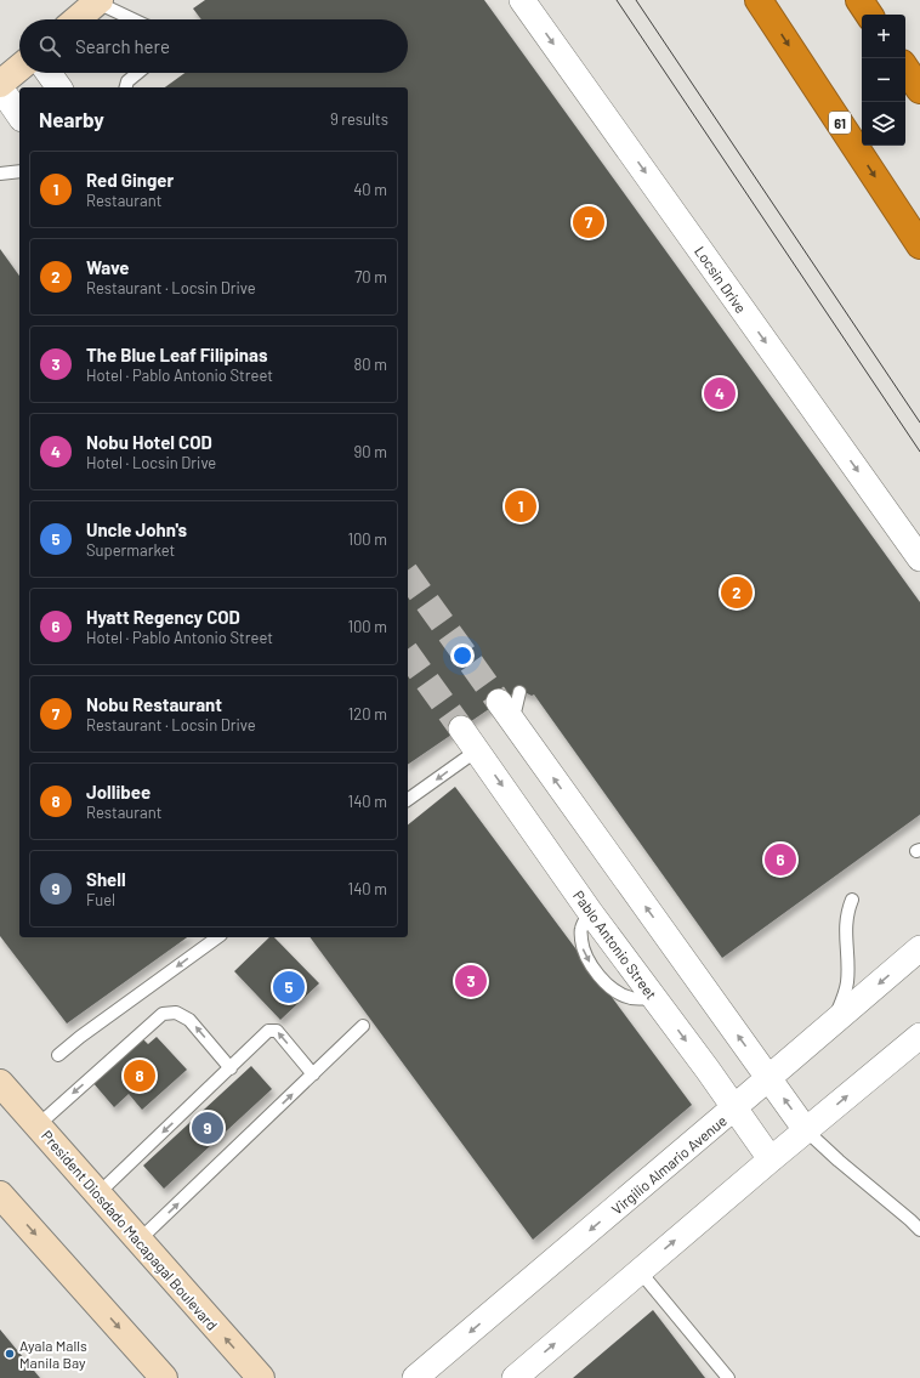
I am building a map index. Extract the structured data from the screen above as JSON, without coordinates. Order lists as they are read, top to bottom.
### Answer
{
  "streets": {
    "highway": ["61"],
    "main road": ["President Diosdado Macapagal Boulevard"],
    "street": ["Locsin Drive", "Pablo Antonio Street", "Virgilio Almario Avenue"]
  },
  "crossings": [
    ["Pablo Antonio Street", "Virgilio Almario Avenue"]
  ],
  "one_way": ["Locsin Drive"],
  "places": ["Ayala Malls Manila Bay"],
  "page": {
    "map_buttons": ["+", "−"],
    "search": "Search here",
    "heading": ["Nearby", "9 results"],
    "list": [
      {
        "mark": "1",
        "name": "Red Ginger",
        "note": "Restaurant",
        "value": "40 m"
      },
      {
        "mark": "2",
        "name": "Wave",
        "note": "Restaurant · Locsin Drive",
        "value": "70 m"
      },
      {
        "mark": "3",
        "name": "The Blue Leaf Filipinas",
        "note": "Hotel · Pablo Antonio Street",
        "value": "80 m"
      },
      {
        "mark": "4",
        "name": "Nobu Hotel COD",
        "note": "Hotel · Locsin Drive",
        "value": "90 m"
      },
      {
        "mark": "5",
        "name": "Uncle John's",
        "note": "Supermarket",
        "value": "100 m"
      },
      {
        "mark": "6",
        "name": "Hyatt Regency COD",
        "note": "Hotel · Pablo Antonio Street",
        "value": "100 m"
      },
      {
        "mark": "7",
        "name": "Nobu Restaurant",
        "note": "Restaurant · Locsin Drive",
        "value": "120 m"
      },
      {
        "mark": "8",
        "name": "Jollibee",
        "note": "Restaurant",
        "value": "140 m"
      },
      {
        "mark": "9",
        "name": "Shell",
        "note": "Fuel",
        "value": "140 m"
      }
    ],
    "pins": [
      "7",
      "4",
      "1",
      "2",
      "6",
      "3",
      "5",
      "8",
      "9"
    ]
  }
}
